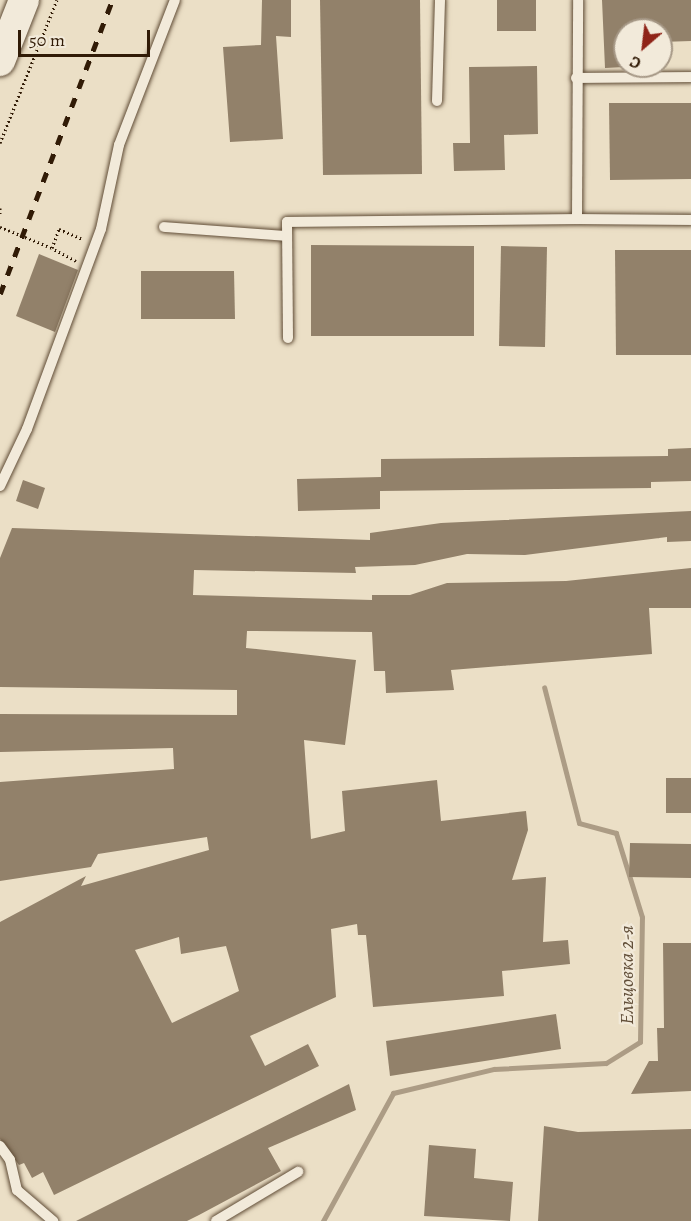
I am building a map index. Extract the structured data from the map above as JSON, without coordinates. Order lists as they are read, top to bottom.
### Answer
{
  "water": ["Ельцовка 2-я"],
  "scale_bar": "50 m",
  "north": "bottom left"
}
